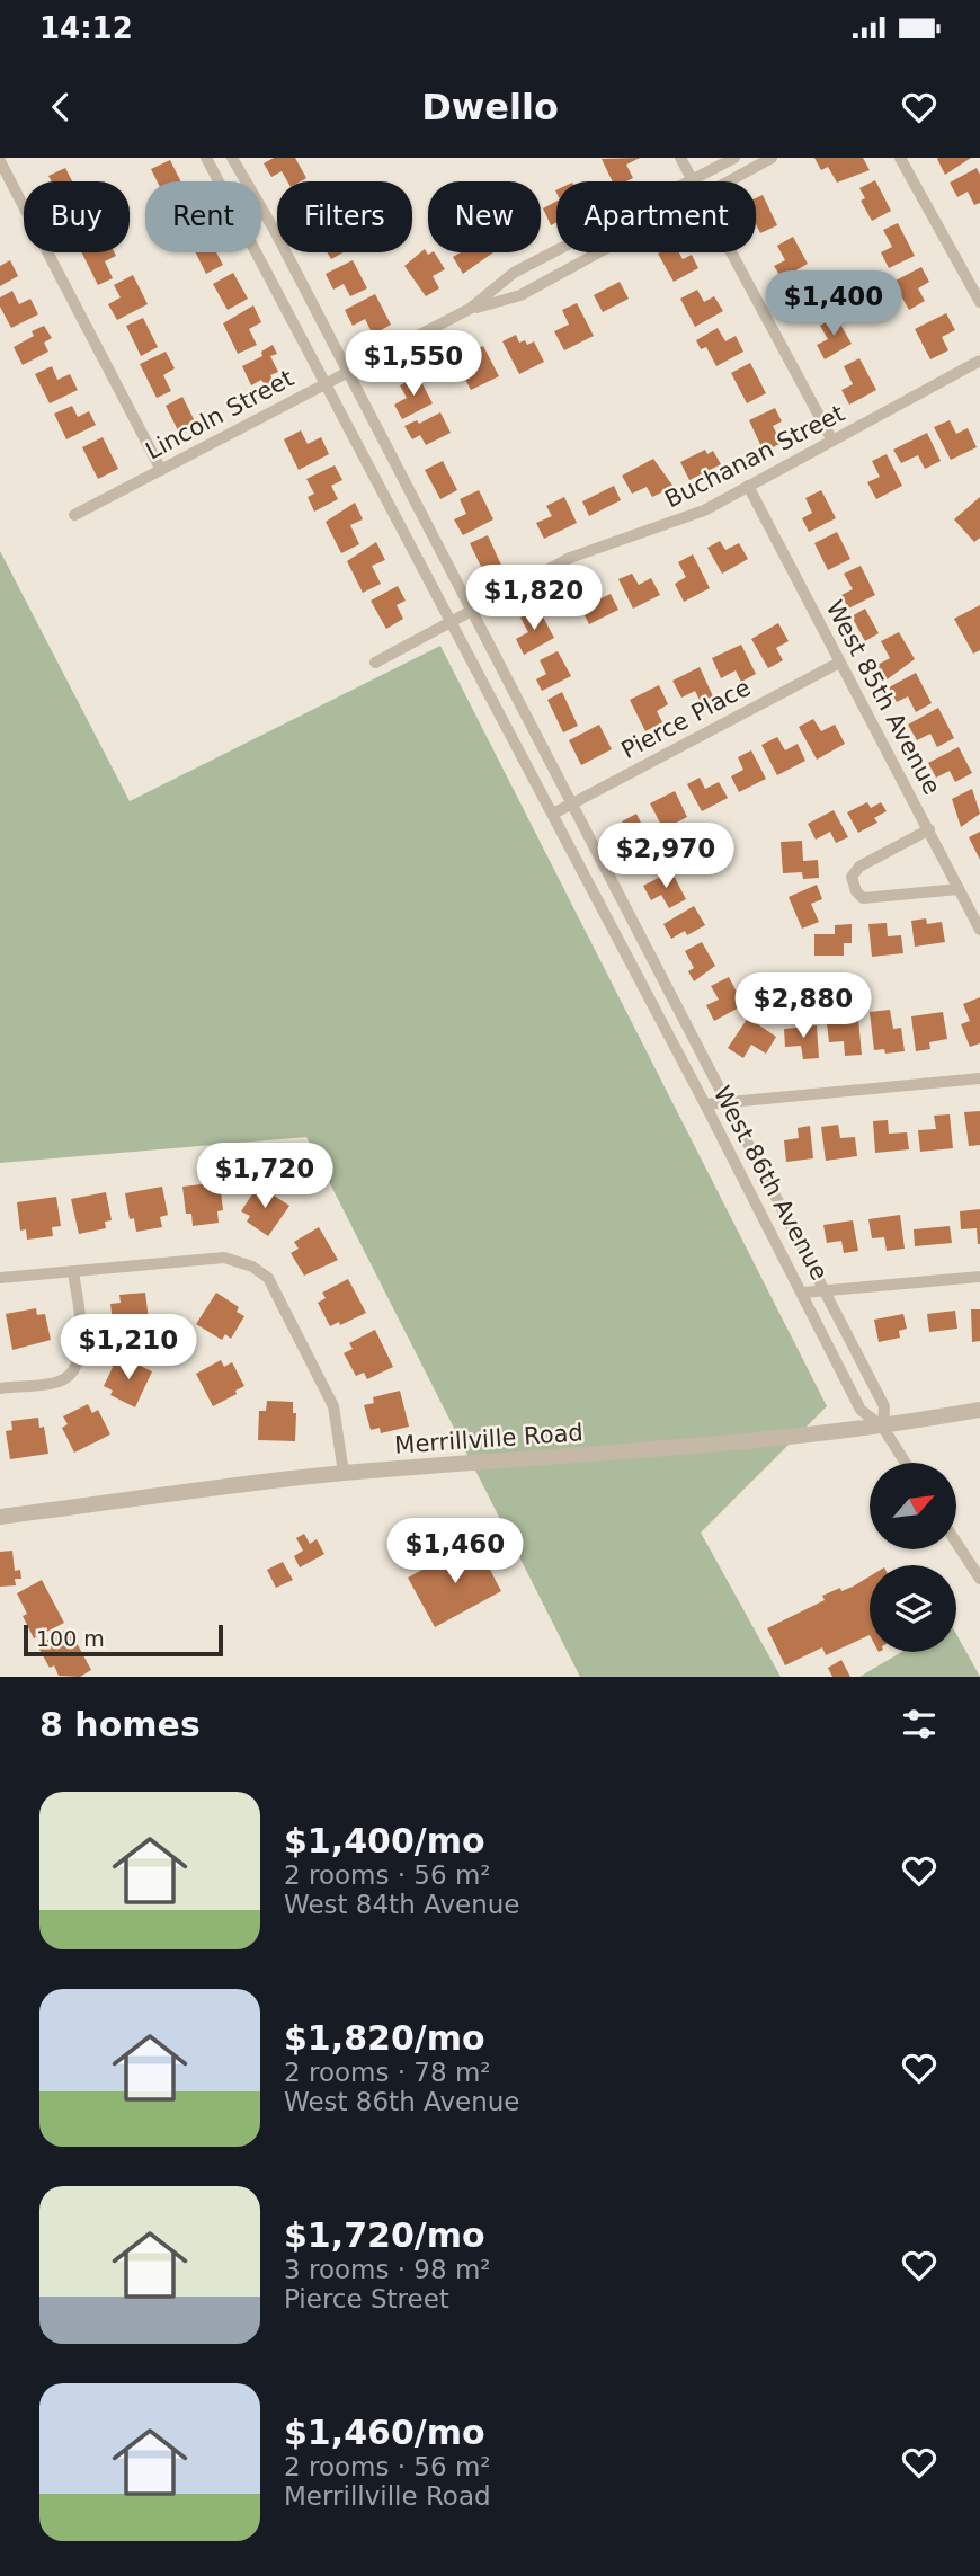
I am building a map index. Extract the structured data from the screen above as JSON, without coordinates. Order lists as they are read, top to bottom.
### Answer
{
  "streets": {
    "street": [
      "Lincoln Street",
      "Buchanan Street",
      "West 85th Avenue",
      "Pierce Place",
      "West 86th Avenue",
      "Merrillville Road"
    ]
  },
  "crossings": [
    ["Lincoln Street", "West 86th Avenue"],
    ["Buchanan Street", "West 85th Avenue"],
    ["Buchanan Street", "West 86th Avenue"],
    ["West 85th Avenue", "Pierce Place"],
    ["Pierce Place", "West 86th Avenue"],
    ["West 86th Avenue", "Merrillville Road"]
  ],
  "scale_bar": "100 m",
  "north": "top right",
  "page": {
    "status": "14:12",
    "header": "Dwello",
    "chip": [
      "Buy",
      "Rent",
      "Filters",
      "New",
      "Apartment"
    ],
    "price": [
      "$1,400",
      "$1,550",
      "$1,820",
      "$2,970",
      "$2,880",
      "$1,720",
      "$1,210",
      "$1,460"
    ],
    "scale": "100 m",
    "heading": "8 homes",
    "list": [
      {
        "name": "$1,400/mo",
        "note": "2 rooms · 56 m² · West 84th Avenue"
      },
      {
        "name": "$1,820/mo",
        "note": "2 rooms · 78 m² · West 86th Avenue"
      },
      {
        "name": "$1,720/mo",
        "note": "3 rooms · 98 m² · Pierce Street"
      },
      {
        "name": "$1,460/mo",
        "note": "2 rooms · 56 m² · Merrillville Road"
      }
    ]
  }
}
